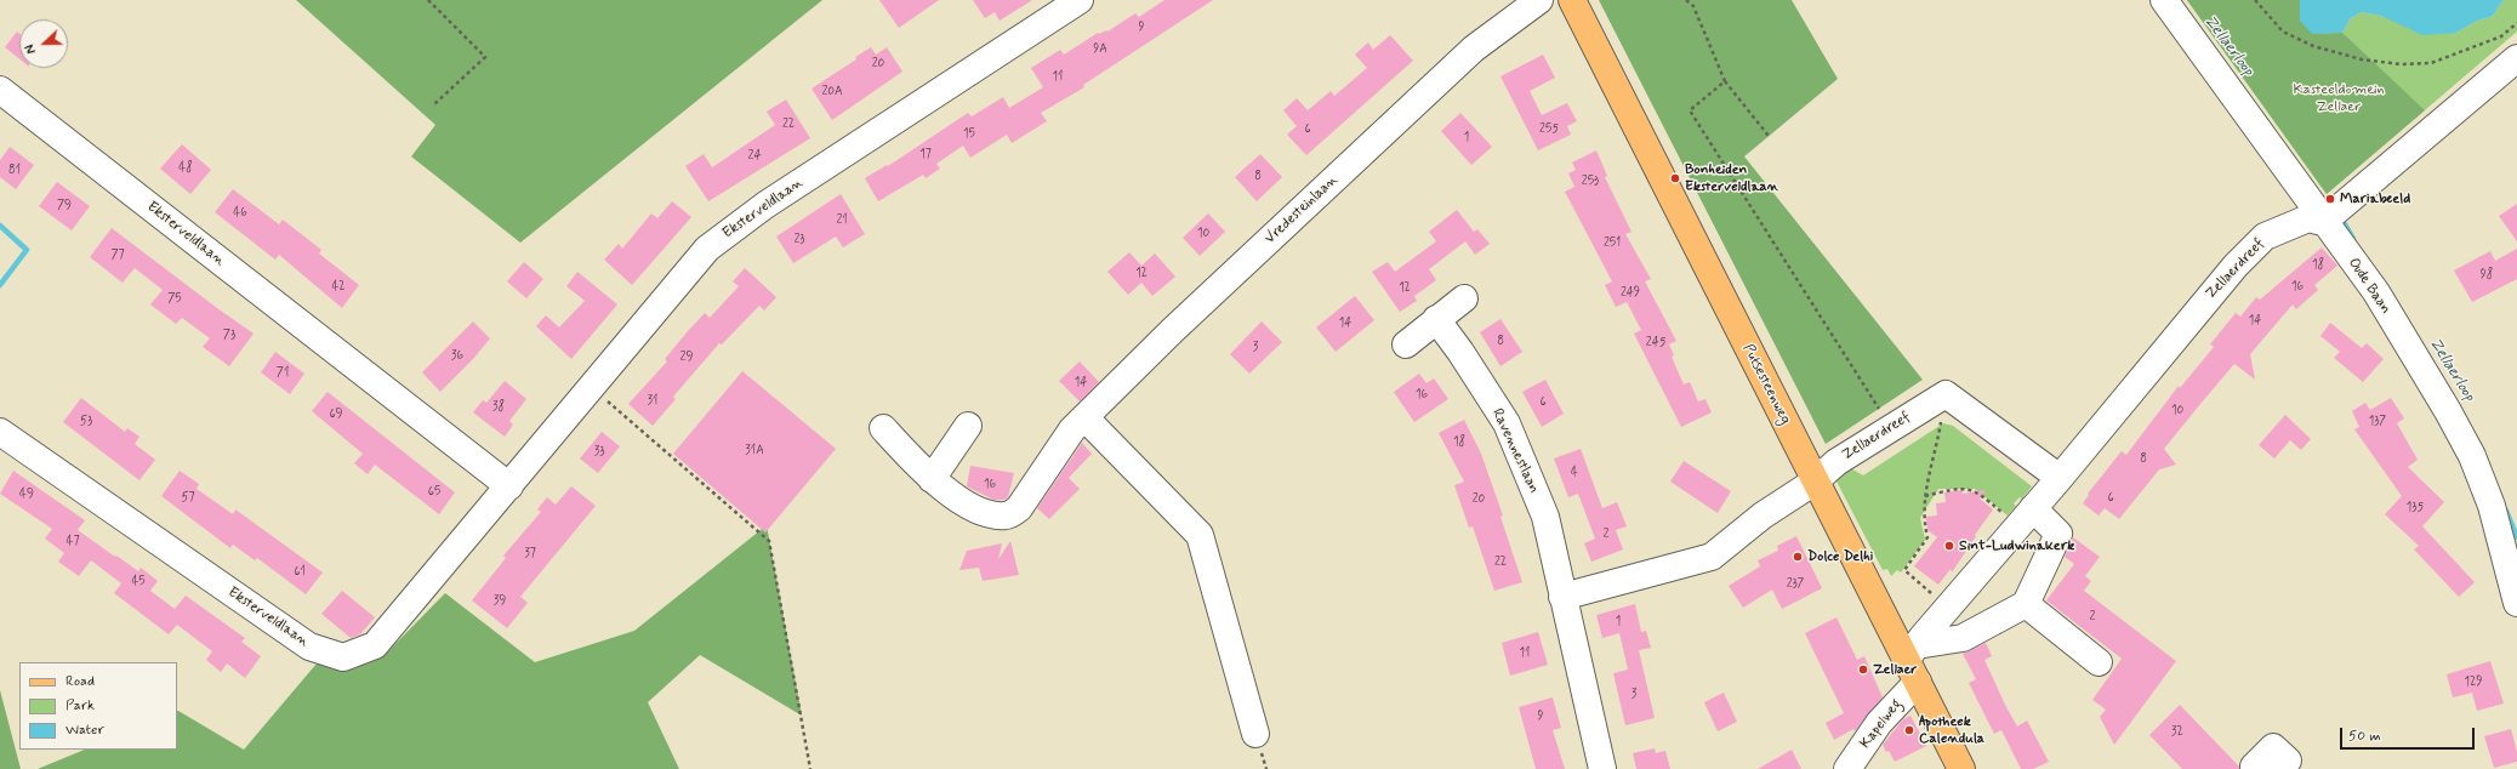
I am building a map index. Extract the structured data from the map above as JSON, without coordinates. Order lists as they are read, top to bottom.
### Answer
{
  "streets": {
    "main road": ["Putsesteenweg"],
    "street": [
      "Eksterveldlaan",
      "Vredesteinlaan",
      "Zellaerdreef",
      "Oude Baan",
      "Ravennestlaan",
      "Kapelweg"
    ]
  },
  "crossings": [
    ["Zellaerdreef", "Oude Baan"],
    ["Zellaerdreef", "Putsesteenweg"],
    ["Zellaerdreef", "Kapelweg"],
    ["Putsesteenweg", "Kapelweg"]
  ],
  "water": ["Zellaerloop"],
  "parks": ["Kasteeldomein Zellaer"],
  "places": [
    "Bonheiden Eksterveldlaan",
    "Mariabeeld",
    "Sint-Ludwinakerk",
    "Dolce Delhi",
    "Zellaer",
    "Apotheek Calendula"
  ],
  "house_numbers": [
    "9",
    "9A",
    "20",
    "11",
    "20A",
    "22",
    "6",
    "255",
    "15",
    "1",
    "17",
    "24",
    "48",
    "81",
    "8",
    "253",
    "79",
    "46",
    "21",
    "10",
    "23",
    "251",
    "77",
    "18",
    "12",
    "98",
    "42",
    "16",
    "12",
    "249",
    "75",
    "14",
    "14",
    "73",
    "8",
    "245",
    "3",
    "36",
    "29",
    "71",
    "14",
    "16",
    "31",
    "6",
    "38",
    "10",
    "69",
    "53",
    "137",
    "18",
    "31A",
    "33",
    "8",
    "4",
    "16",
    "65",
    "49",
    "57",
    "6",
    "20",
    "135",
    "2",
    "47",
    "37",
    "22",
    "61",
    "45",
    "237",
    "39",
    "2",
    "1",
    "11",
    "129",
    "3",
    "9",
    "32"
  ],
  "legend": ["Road", "Park", "Water"],
  "scale_bar": "50 m",
  "north": "left"
}
